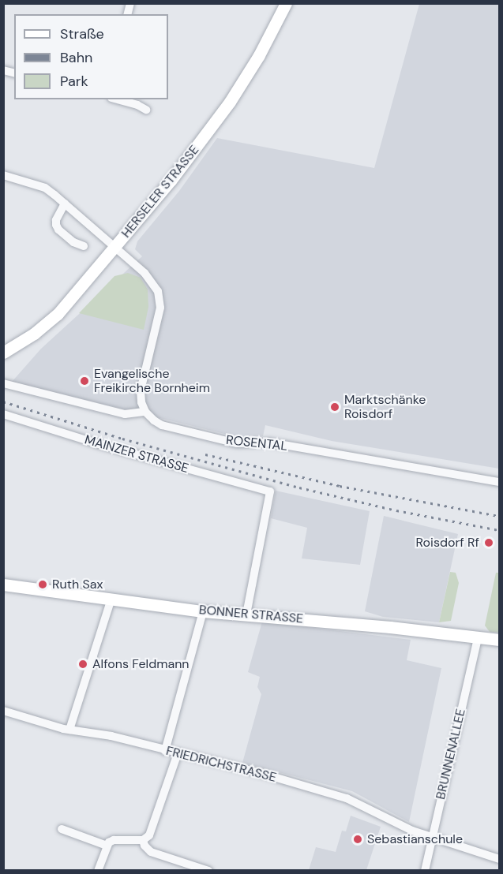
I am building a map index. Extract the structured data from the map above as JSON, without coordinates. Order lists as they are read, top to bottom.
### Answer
{
  "streets": {
    "street": [
      "HERSELER STRASSE",
      "ROSENTAL",
      "MAINZER STRASSE",
      "BONNER STRASSE",
      "BRUNNENALLEE",
      "FRIEDRICHSTRASSE"
    ]
  },
  "crossings": [
    ["MAINZER STRASSE", "BONNER STRASSE"],
    ["BONNER STRASSE", "BRUNNENALLEE"],
    ["BRUNNENALLEE", "FRIEDRICHSTRASSE"]
  ],
  "places": [
    "Evangelische Freikirche Bornheim",
    "Marktschänke Roisdorf",
    "Roisdorf Rf",
    "Ruth Sax",
    "Alfons Feldmann",
    "Sebastianschule"
  ],
  "legend": ["Straße", "Bahn", "Park"]
}
